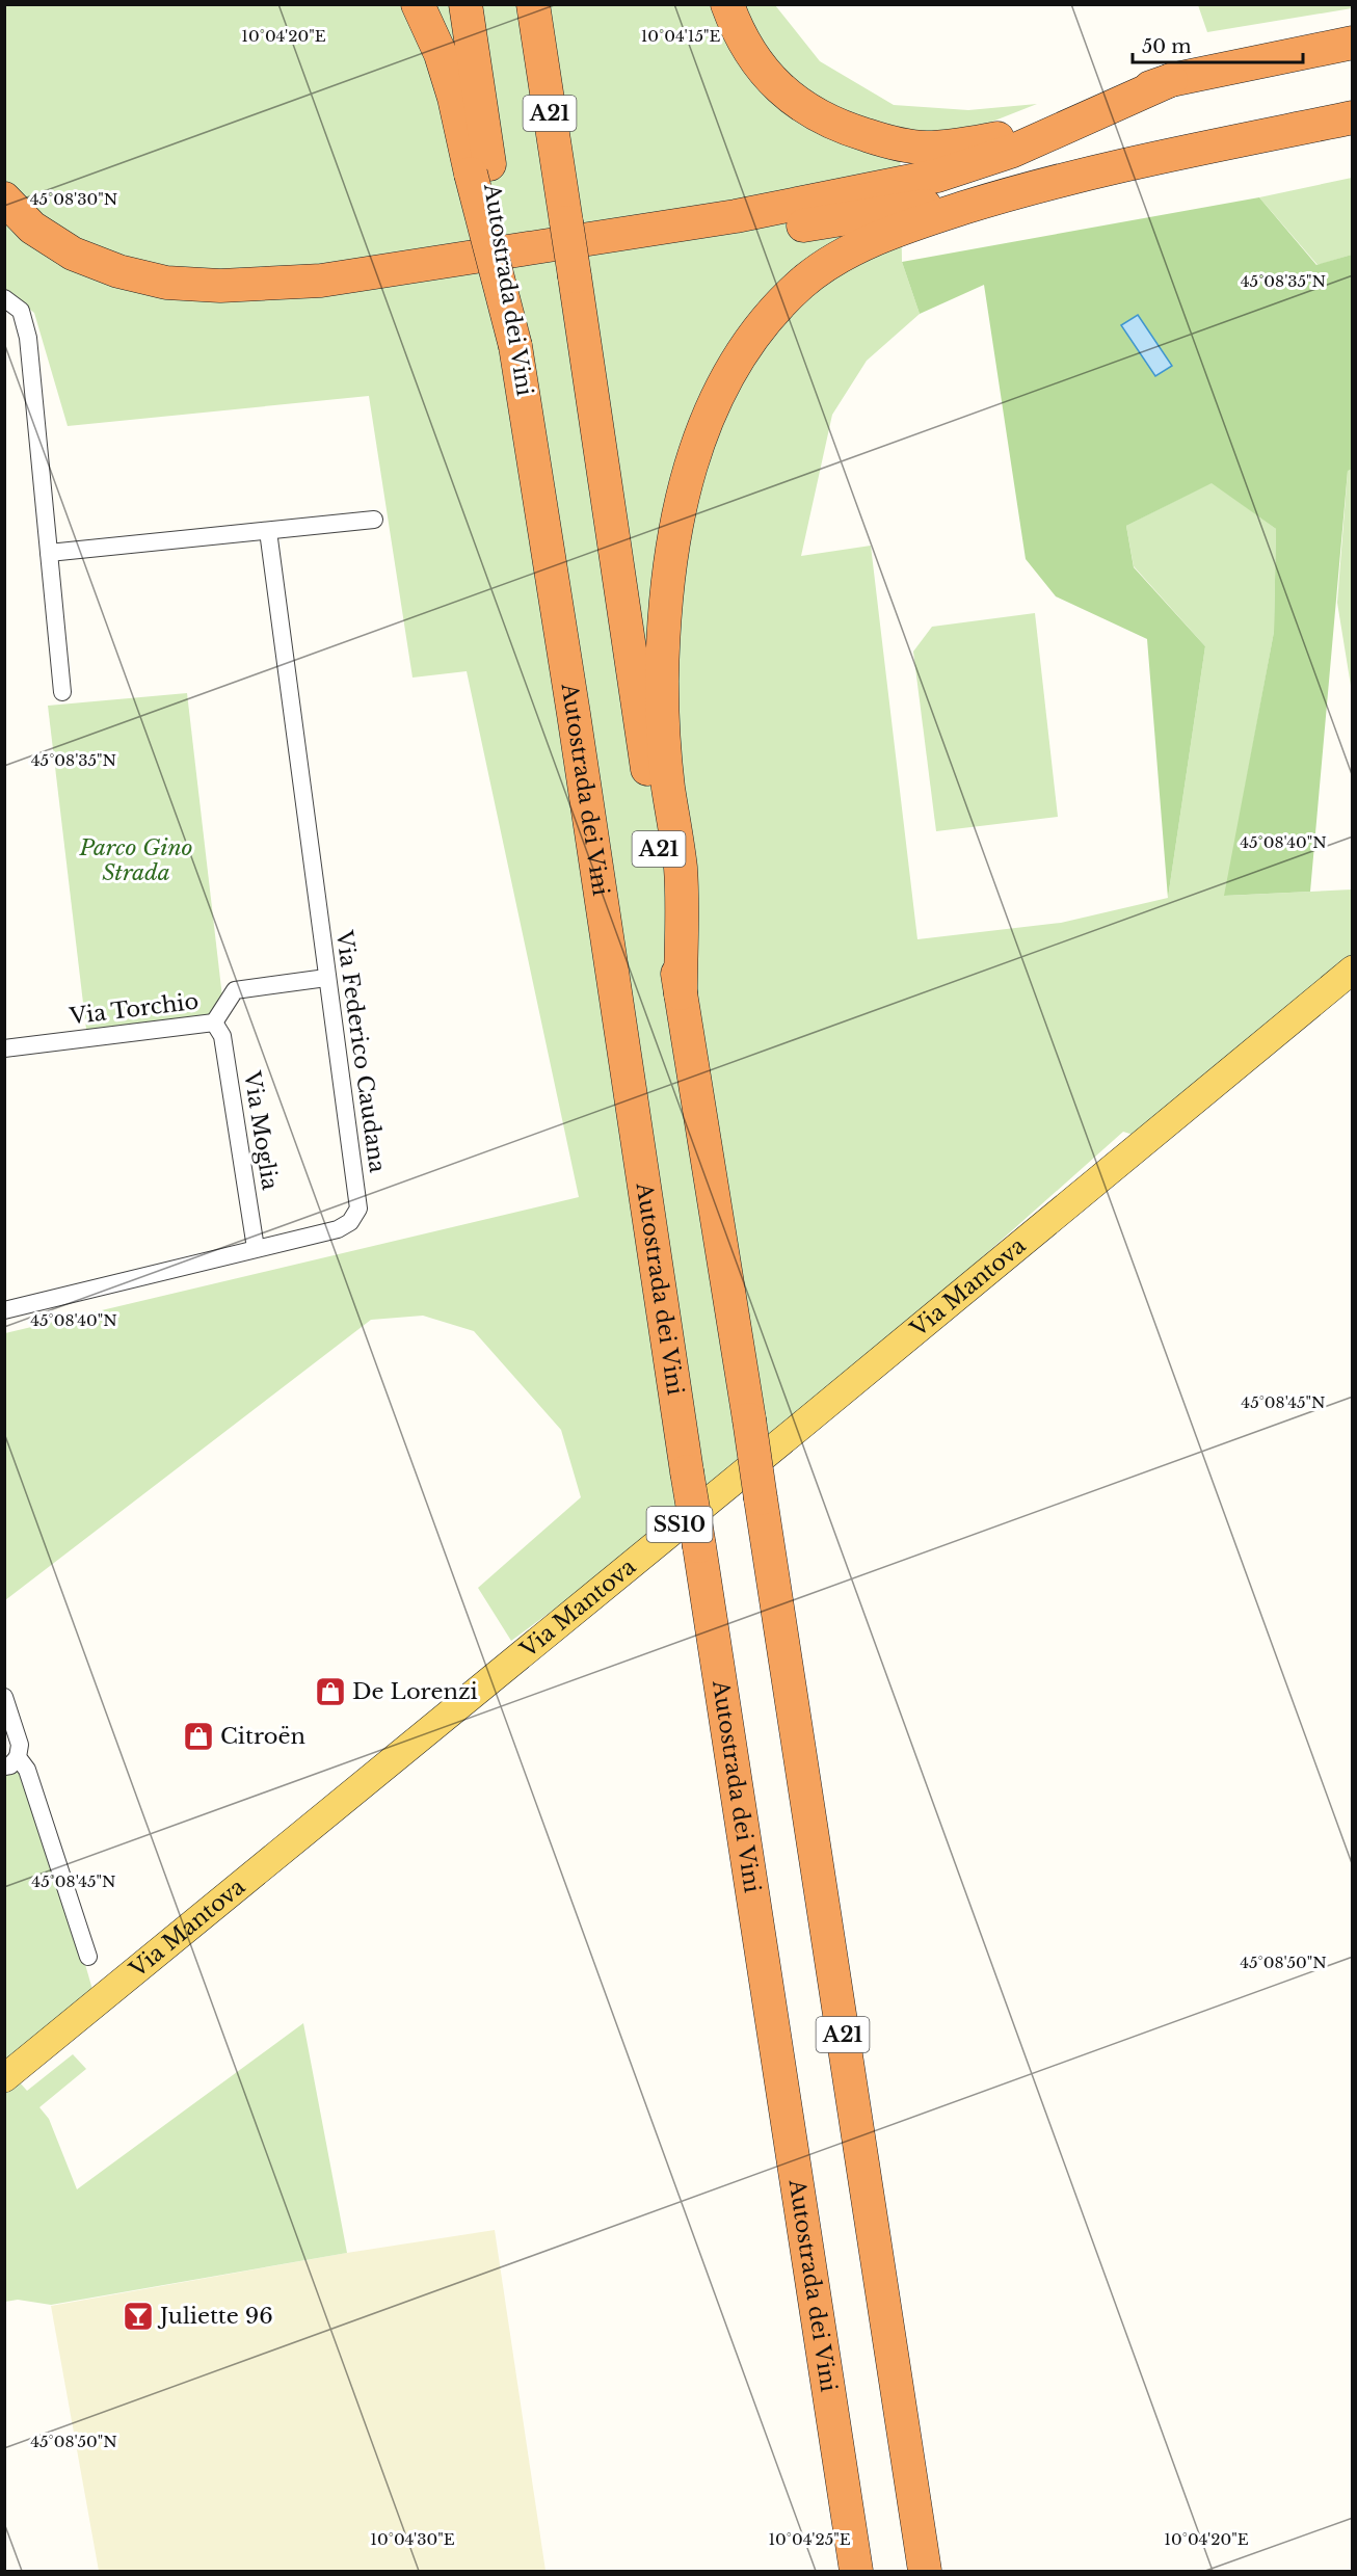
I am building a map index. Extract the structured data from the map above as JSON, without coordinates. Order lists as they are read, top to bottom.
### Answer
{
  "streets": {
    "highway": ["A21", "Autostrada dei Vini"],
    "main road": ["Via Mantova", "SS10"],
    "street": ["Via Torchio", "Via Federico Caudana", "Via Moglia"]
  },
  "crossings": [
    ["Via Torchio", "Via Federico Caudana"],
    ["Via Torchio", "Via Moglia"],
    ["Via Federico Caudana", "Via Moglia"]
  ],
  "parks": ["Parco Gino Strada"],
  "places": {
    "shop": ["De Lorenzi", "Citroën"],
    "bar": ["Juliette 96"]
  },
  "scale_bar": "50 m",
  "coordinates": [
    "10°04'20\"E",
    "10°04'15\"E",
    "45°08'30\"N",
    "45°08'35\"N",
    "45°08'40\"N",
    "45°08'45\"N",
    "45°08'50\"N",
    "10°04'30\"E",
    "10°04'25\"E"
  ]
}
